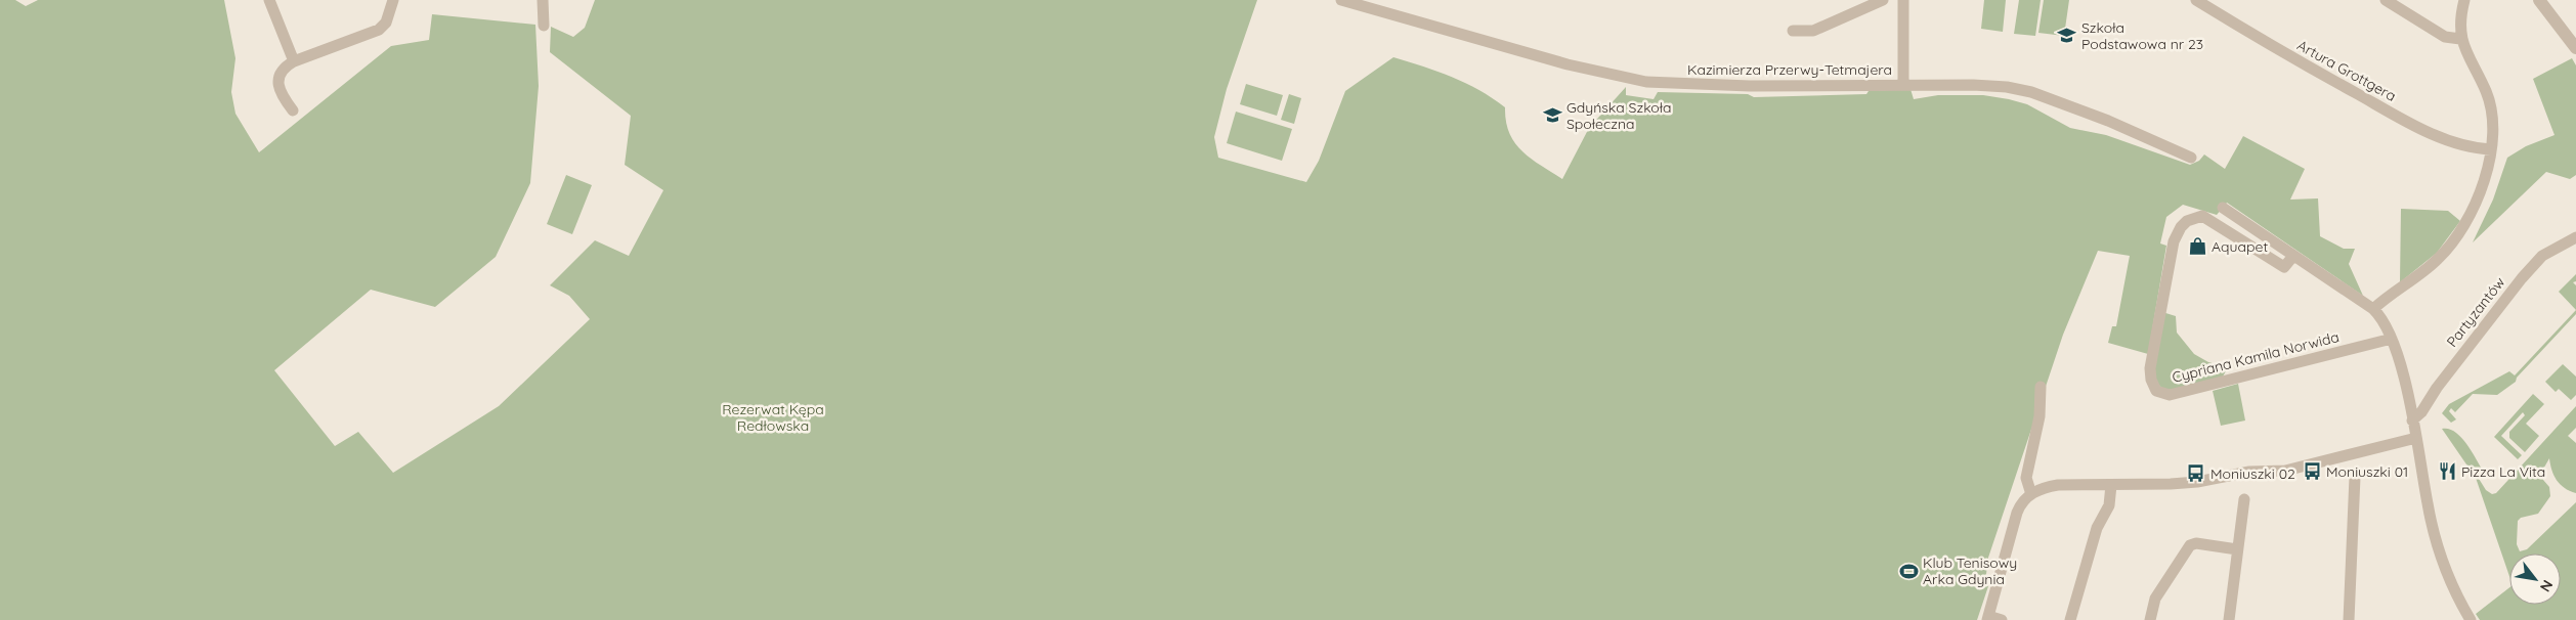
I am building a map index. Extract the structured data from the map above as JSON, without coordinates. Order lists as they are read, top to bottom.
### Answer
{
  "streets": {
    "street": [
      "Kazimierza Przerwy-Tetmajera",
      "Artura Grottgera",
      "Partyzantów",
      "Cypriana Kamila Norwida"
    ]
  },
  "parks": ["Rezerwat Kępa Redłowska"],
  "places": {
    "school or university": ["Szkoła Podstawowa nr 23", "Gdyńska Szkoła Społeczna"],
    "shop": ["Aquapet"],
    "bus stop": ["Moniuszki 01", "Moniuszki 02"],
    "restaurant": ["Pizza La Vita"],
    "sports": ["Klub Tenisowy Arka Gdynia"]
  },
  "north": "bottom right"
}
